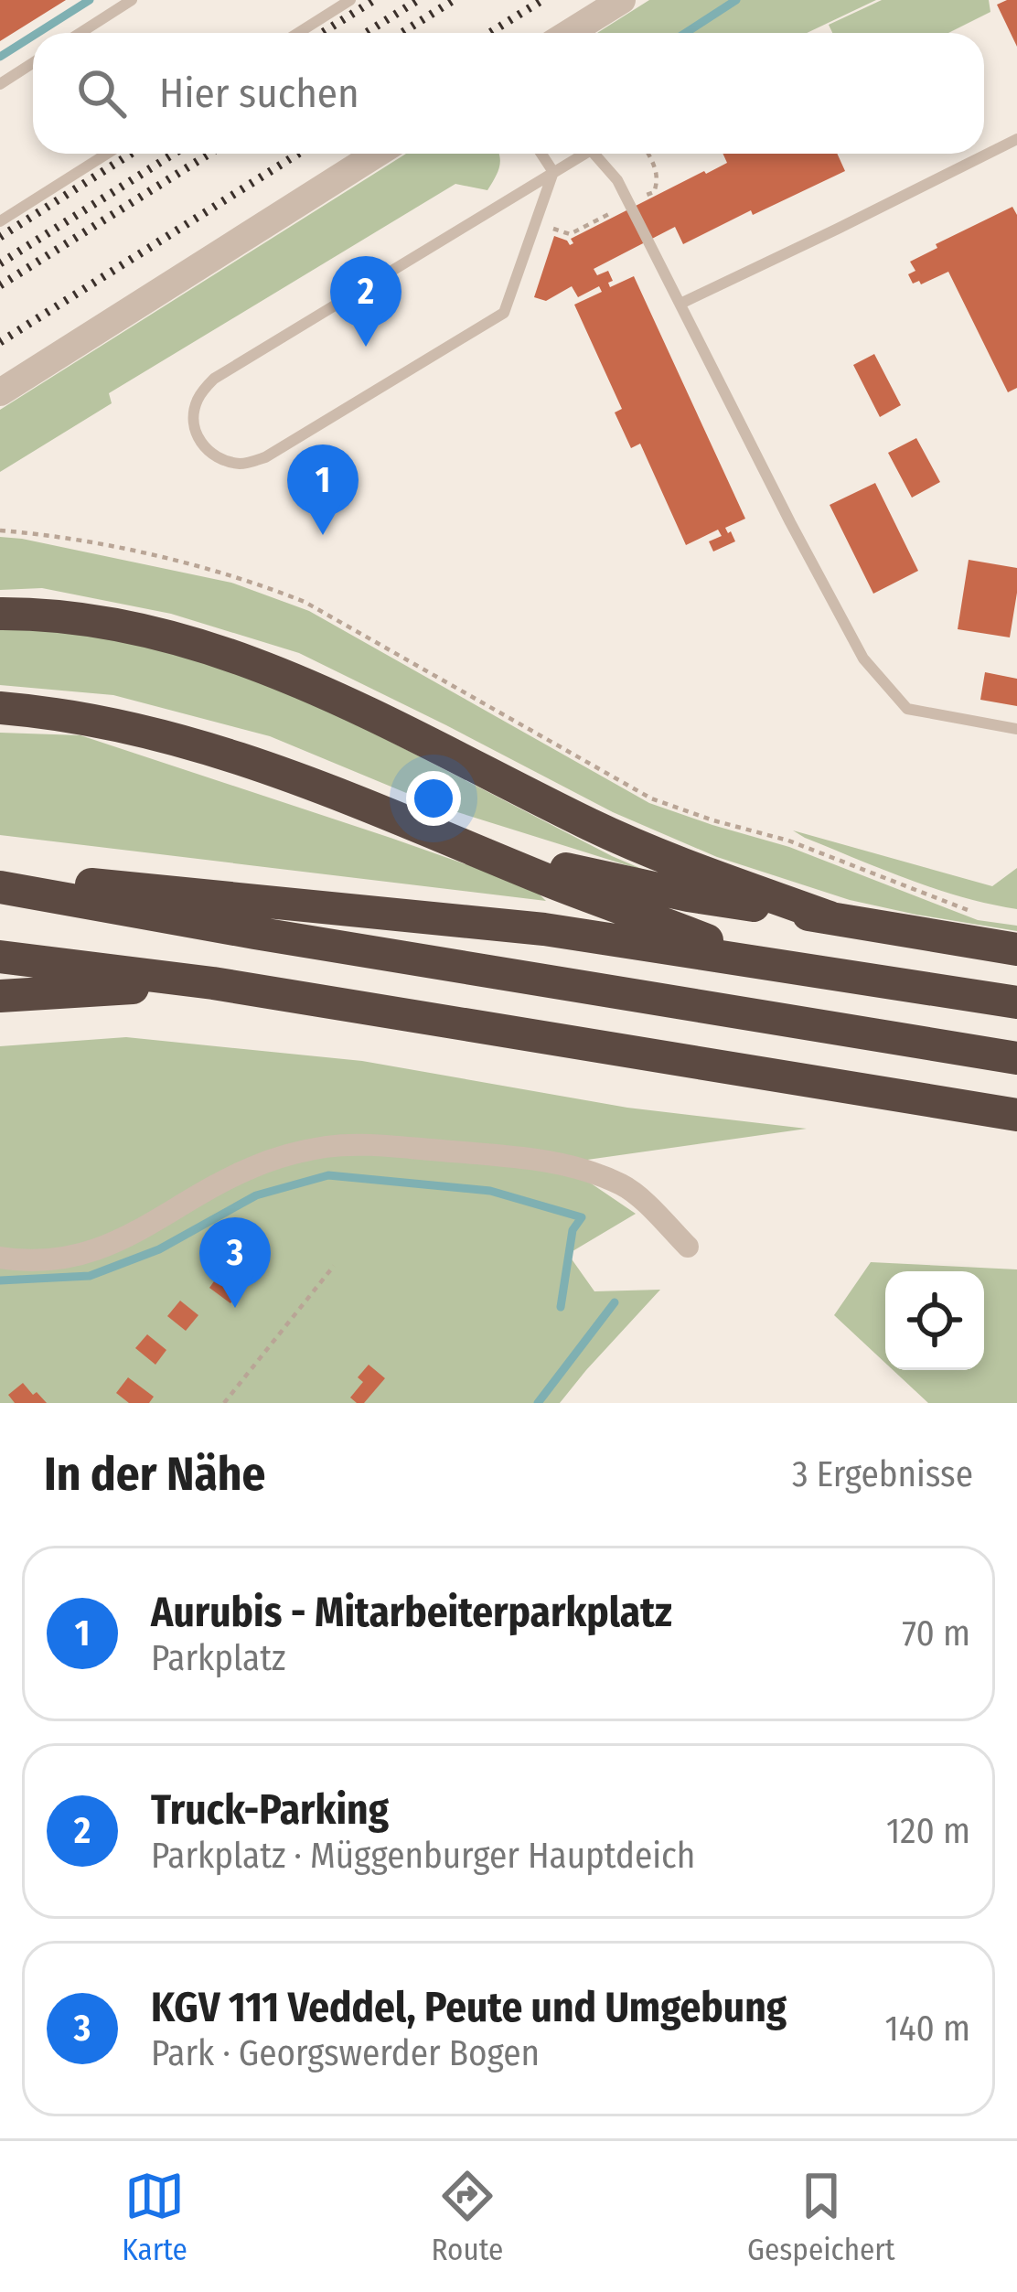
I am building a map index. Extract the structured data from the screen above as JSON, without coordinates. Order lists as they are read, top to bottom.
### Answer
{
  "page": {
    "search": "Hier suchen",
    "pins": ["2", "1", "3"],
    "heading": ["In der Nähe", "3 Ergebnisse"],
    "list": [
      {
        "mark": "1",
        "name": "Aurubis - Mitarbeiterparkplatz",
        "note": "Parkplatz",
        "value": "70 m"
      },
      {
        "mark": "2",
        "name": "Truck-Parking",
        "note": "Parkplatz · Müggenburger Hauptdeich",
        "value": "120 m"
      },
      {
        "mark": "3",
        "name": "KGV 111 Veddel, Peute und Umgebung",
        "note": "Park · Georgswerder Bogen",
        "value": "140 m"
      }
    ],
    "nav": ["Karte", "Route", "Gespeichert"]
  }
}
